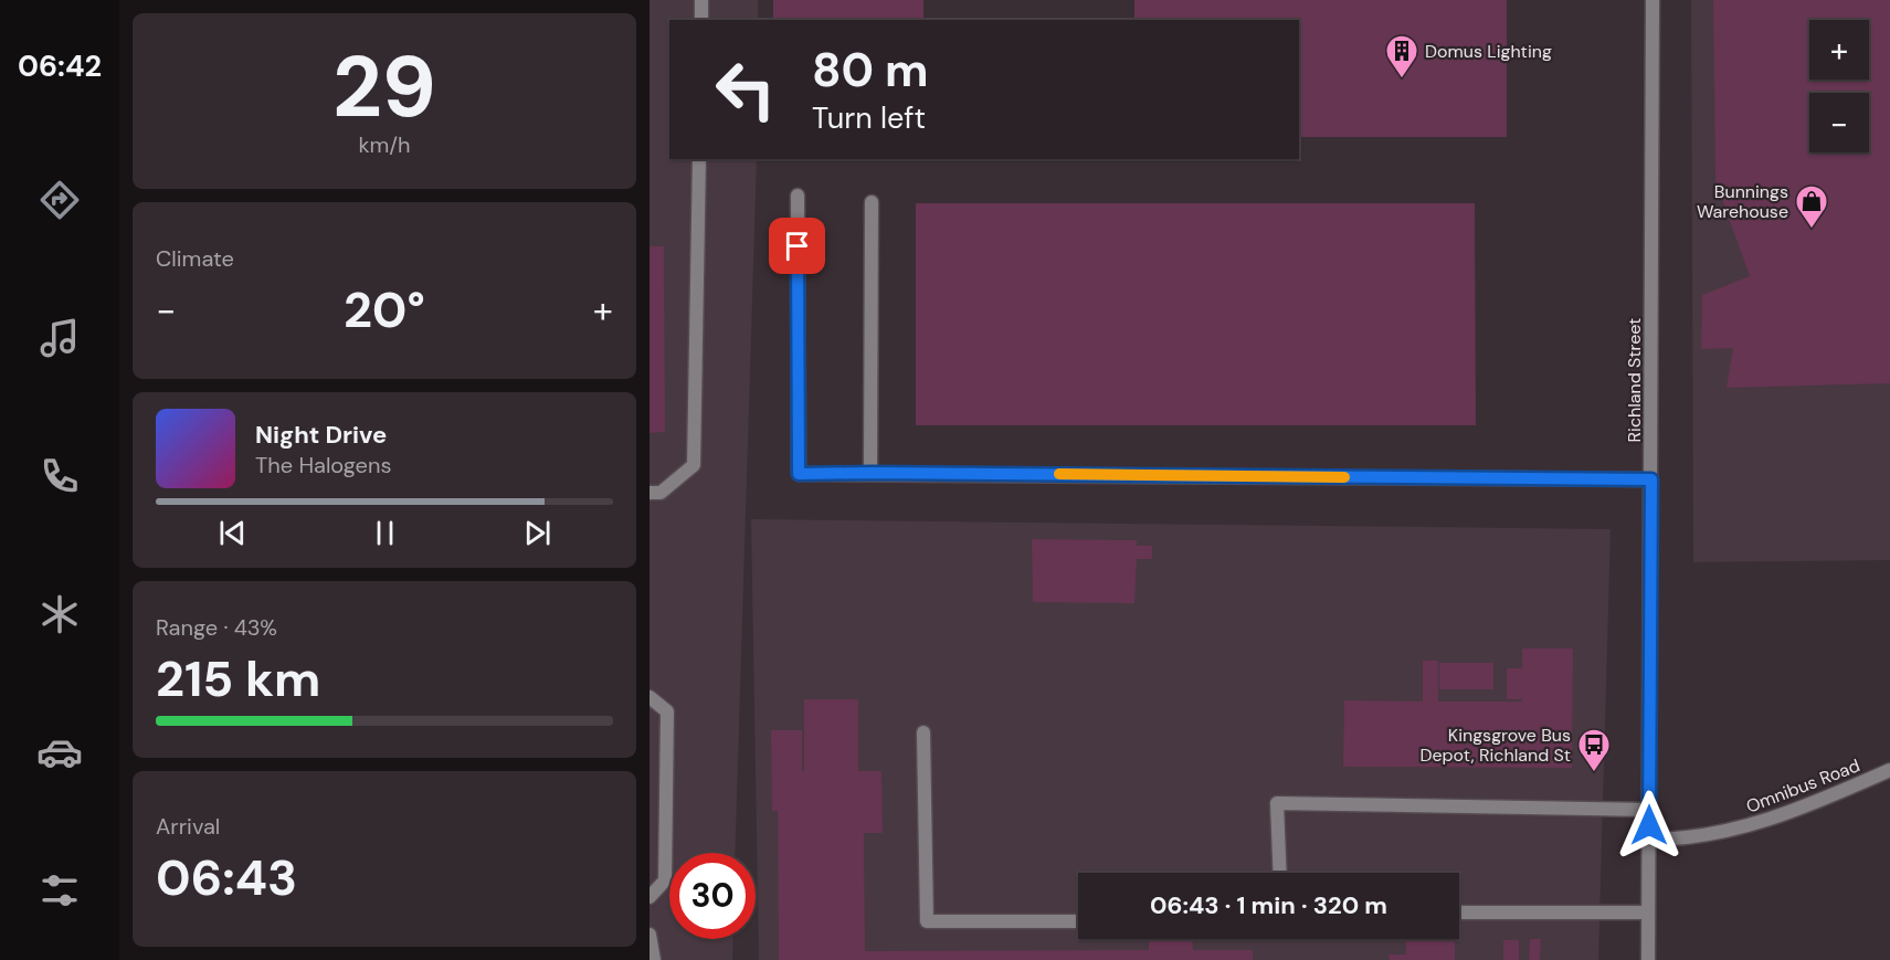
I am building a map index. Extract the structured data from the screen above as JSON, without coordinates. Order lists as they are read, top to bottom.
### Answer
{
  "streets": {
    "street": ["Richland Street", "Omnibus Road"]
  },
  "crossings": [
    ["Richland Street", "Omnibus Road"]
  ],
  "places": {
    "building": ["Domus Lighting"],
    "shop": ["Bunnings Warehouse"],
    "bus stop": ["Kingsgrove Bus Depot, Richland St"]
  },
  "page": {
    "tabs": "06:42",
    "tile": [
      ["29", "km/h"],
      "Climate",
      ["Range · 43%", "215 km"],
      ["Arrival", "06:43"]
    ],
    "map_buttons": ["+", "−"],
    "turn": ["80 m", "Turn left"],
    "heat": ["−", "20°", "+"],
    "song": ["Night Drive", "The Halogens"],
    "limit": "30",
    "trip": "06:43 · 1 min · 320 m"
  }
}
